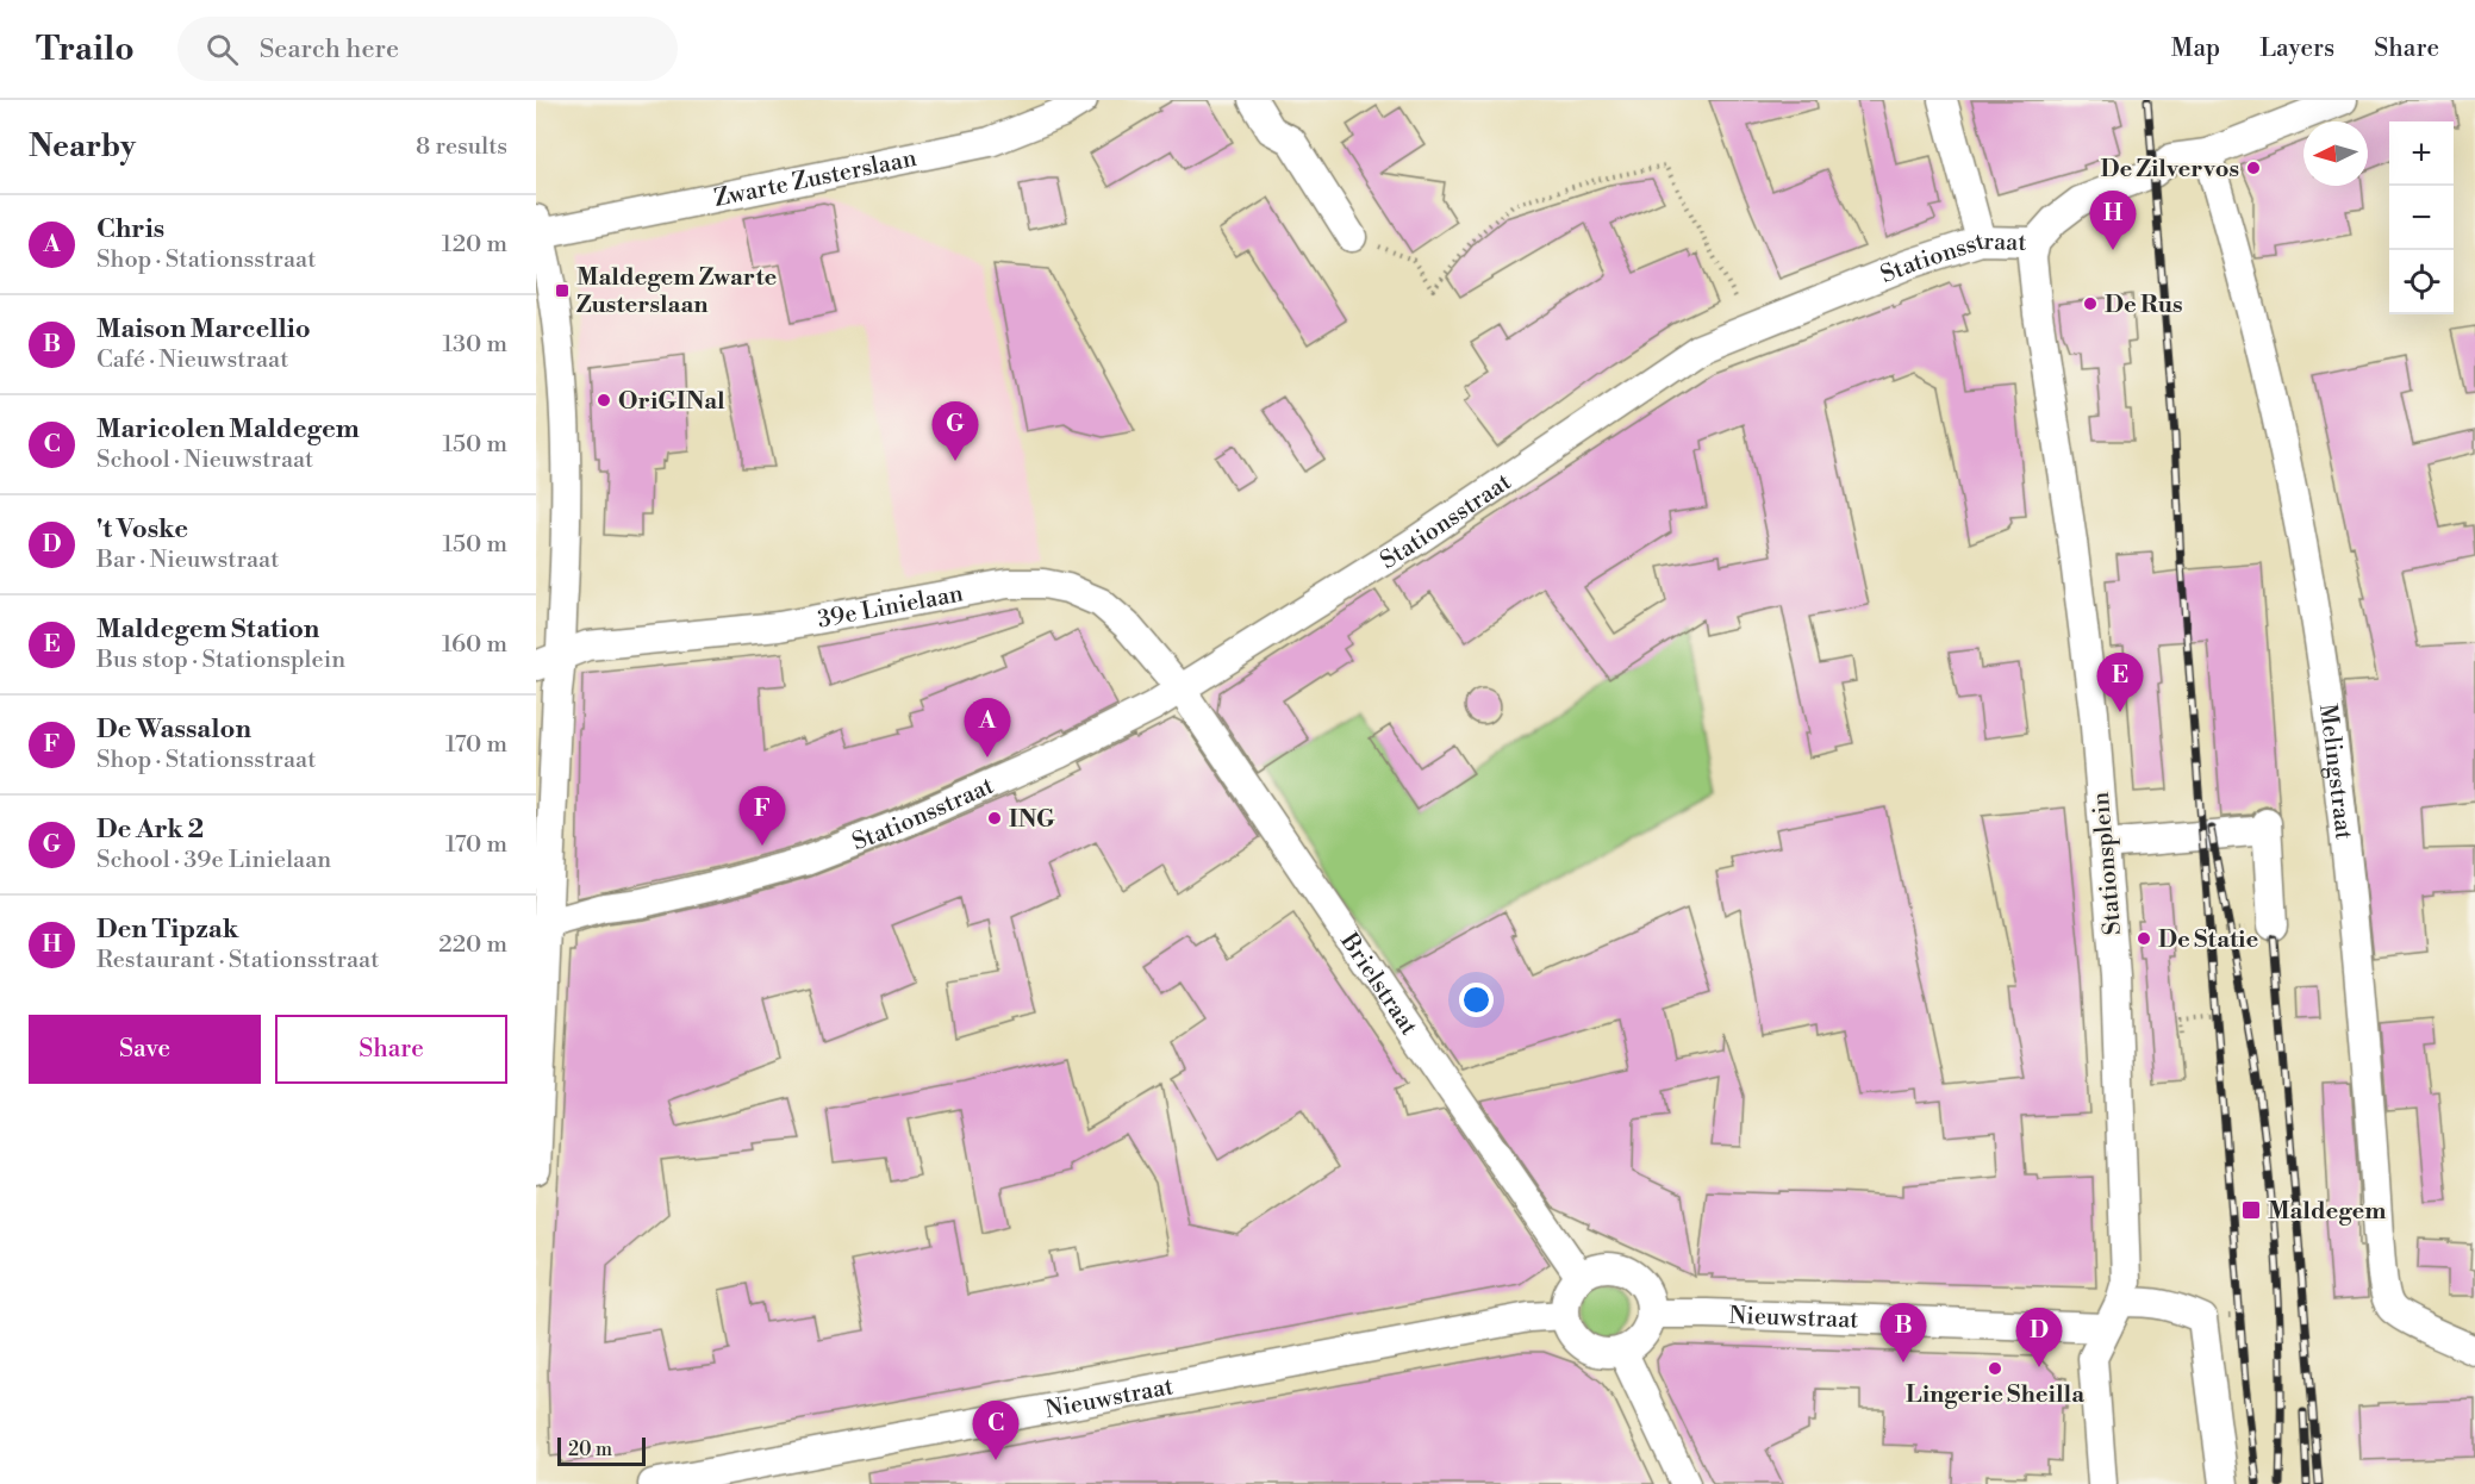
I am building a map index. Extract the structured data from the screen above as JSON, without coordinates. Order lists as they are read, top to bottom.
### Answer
{
  "streets": {
    "street": [
      "Zwarte Zusterslaan",
      "Stationsstraat",
      "39e Linielaan",
      "Melingstraat",
      "Stationsplein",
      "Brielstraat",
      "Nieuwstraat"
    ]
  },
  "crossings": [
    ["Stationsstraat", "39e Linielaan"],
    ["Stationsstraat", "Melingstraat"],
    ["Stationsstraat", "Stationsplein"],
    ["Stationsstraat", "Brielstraat"],
    ["39e Linielaan", "Brielstraat"],
    ["Stationsplein", "Nieuwstraat"],
    ["Brielstraat", "Nieuwstraat"]
  ],
  "places": {
    "other": [
      "De Zilvervos",
      "De Rus",
      "OriGINal",
      "ING",
      "De Statie",
      "Lingerie Sheilla"
    ],
    "transit": ["Maldegem Zwarte Zusterslaan", "Maldegem"]
  },
  "scale_bar": "20 m",
  "north": "left",
  "page": {
    "header": "Trailo",
    "search": "Search here",
    "nav": ["Map", "Layers", "Share"],
    "heading": ["Nearby", "8 results"],
    "map_buttons": ["+", "−"],
    "pins": [
      "H",
      "G",
      "E",
      "A",
      "F",
      "B",
      "D",
      "C"
    ],
    "list": [
      {
        "mark": "A",
        "name": "Chris",
        "note": "Shop · Stationsstraat",
        "value": "120 m"
      },
      {
        "mark": "B",
        "name": "Maison Marcellio",
        "note": "Café · Nieuwstraat",
        "value": "130 m"
      },
      {
        "mark": "C",
        "name": "Maricolen Maldegem",
        "note": "School · Nieuwstraat",
        "value": "150 m"
      },
      {
        "mark": "D",
        "name": "'t Voske",
        "note": "Bar · Nieuwstraat",
        "value": "150 m"
      },
      {
        "mark": "E",
        "name": "Maldegem Station",
        "note": "Bus stop · Stationsplein",
        "value": "160 m"
      },
      {
        "mark": "F",
        "name": "De Wassalon",
        "note": "Shop · Stationsstraat",
        "value": "170 m"
      },
      {
        "mark": "G",
        "name": "De Ark 2",
        "note": "School · 39e Linielaan",
        "value": "170 m"
      },
      {
        "mark": "H",
        "name": "Den Tipzak",
        "note": "Restaurant · Stationsstraat",
        "value": "220 m"
      }
    ],
    "buttons": ["Save", "Share"],
    "scale": "20 m"
  }
}
